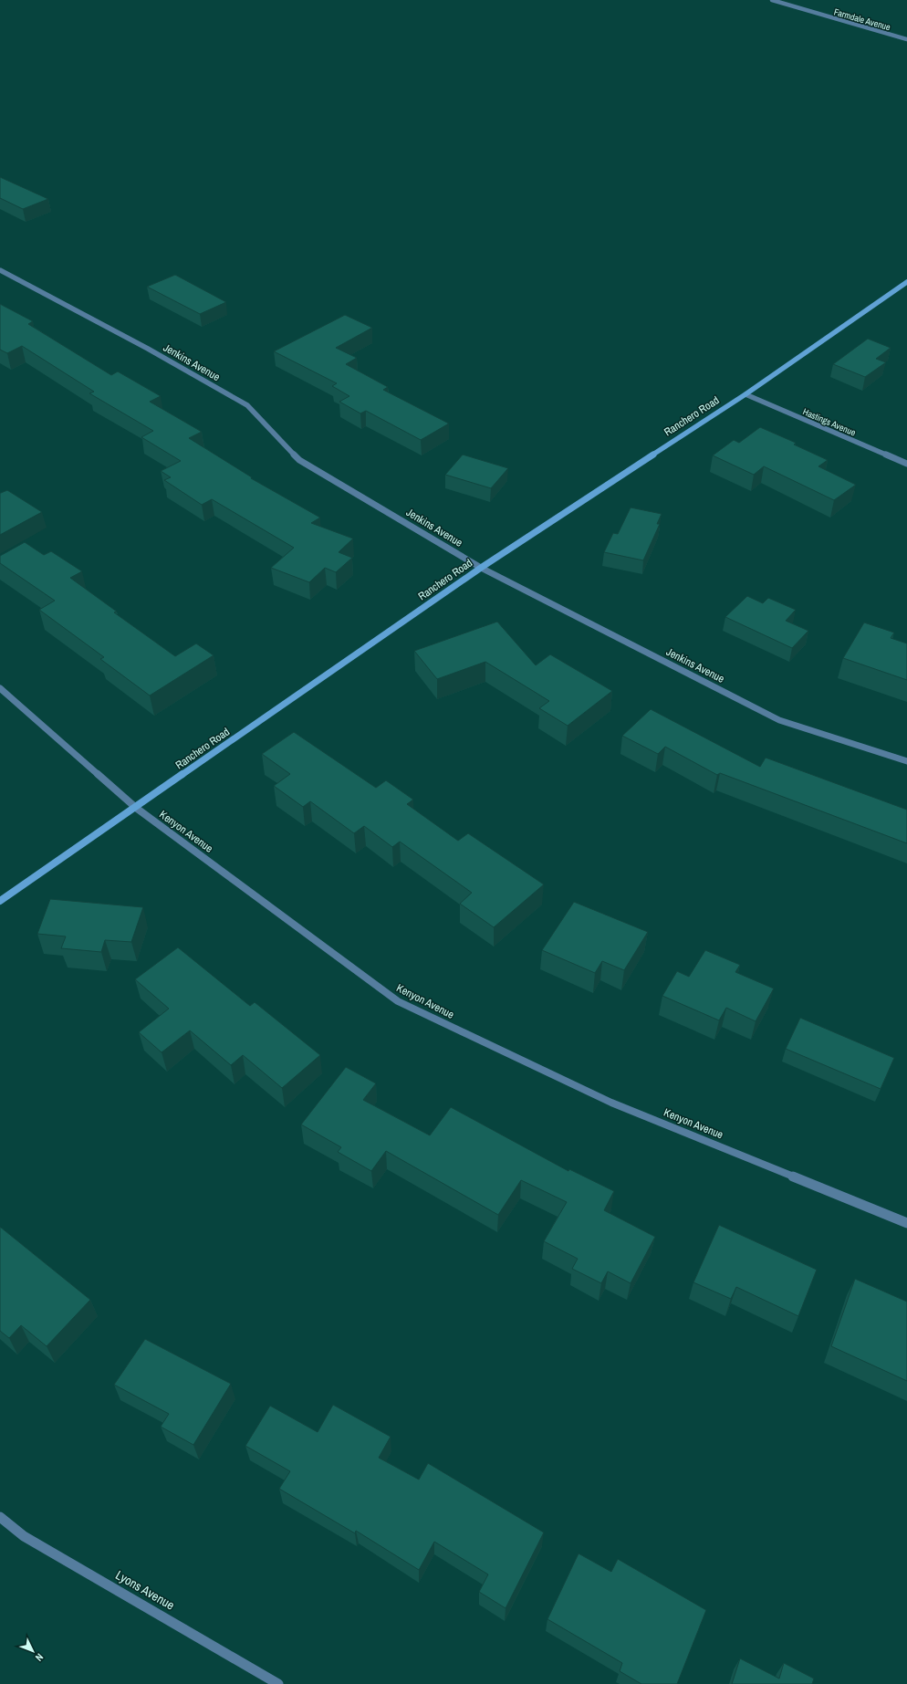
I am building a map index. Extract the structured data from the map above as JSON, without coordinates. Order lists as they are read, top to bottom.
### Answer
{
  "streets": {
    "main road": ["Ranchero Road"],
    "street": [
      "Farmdale Avenue",
      "Jenkins Avenue",
      "Hastings Avenue",
      "Kenyon Avenue",
      "Lyons Avenue"
    ]
  },
  "crossings": [
    ["Jenkins Avenue", "Ranchero Road"],
    ["Ranchero Road", "Hastings Avenue"],
    ["Ranchero Road", "Kenyon Avenue"]
  ],
  "north": "bottom right"
}
